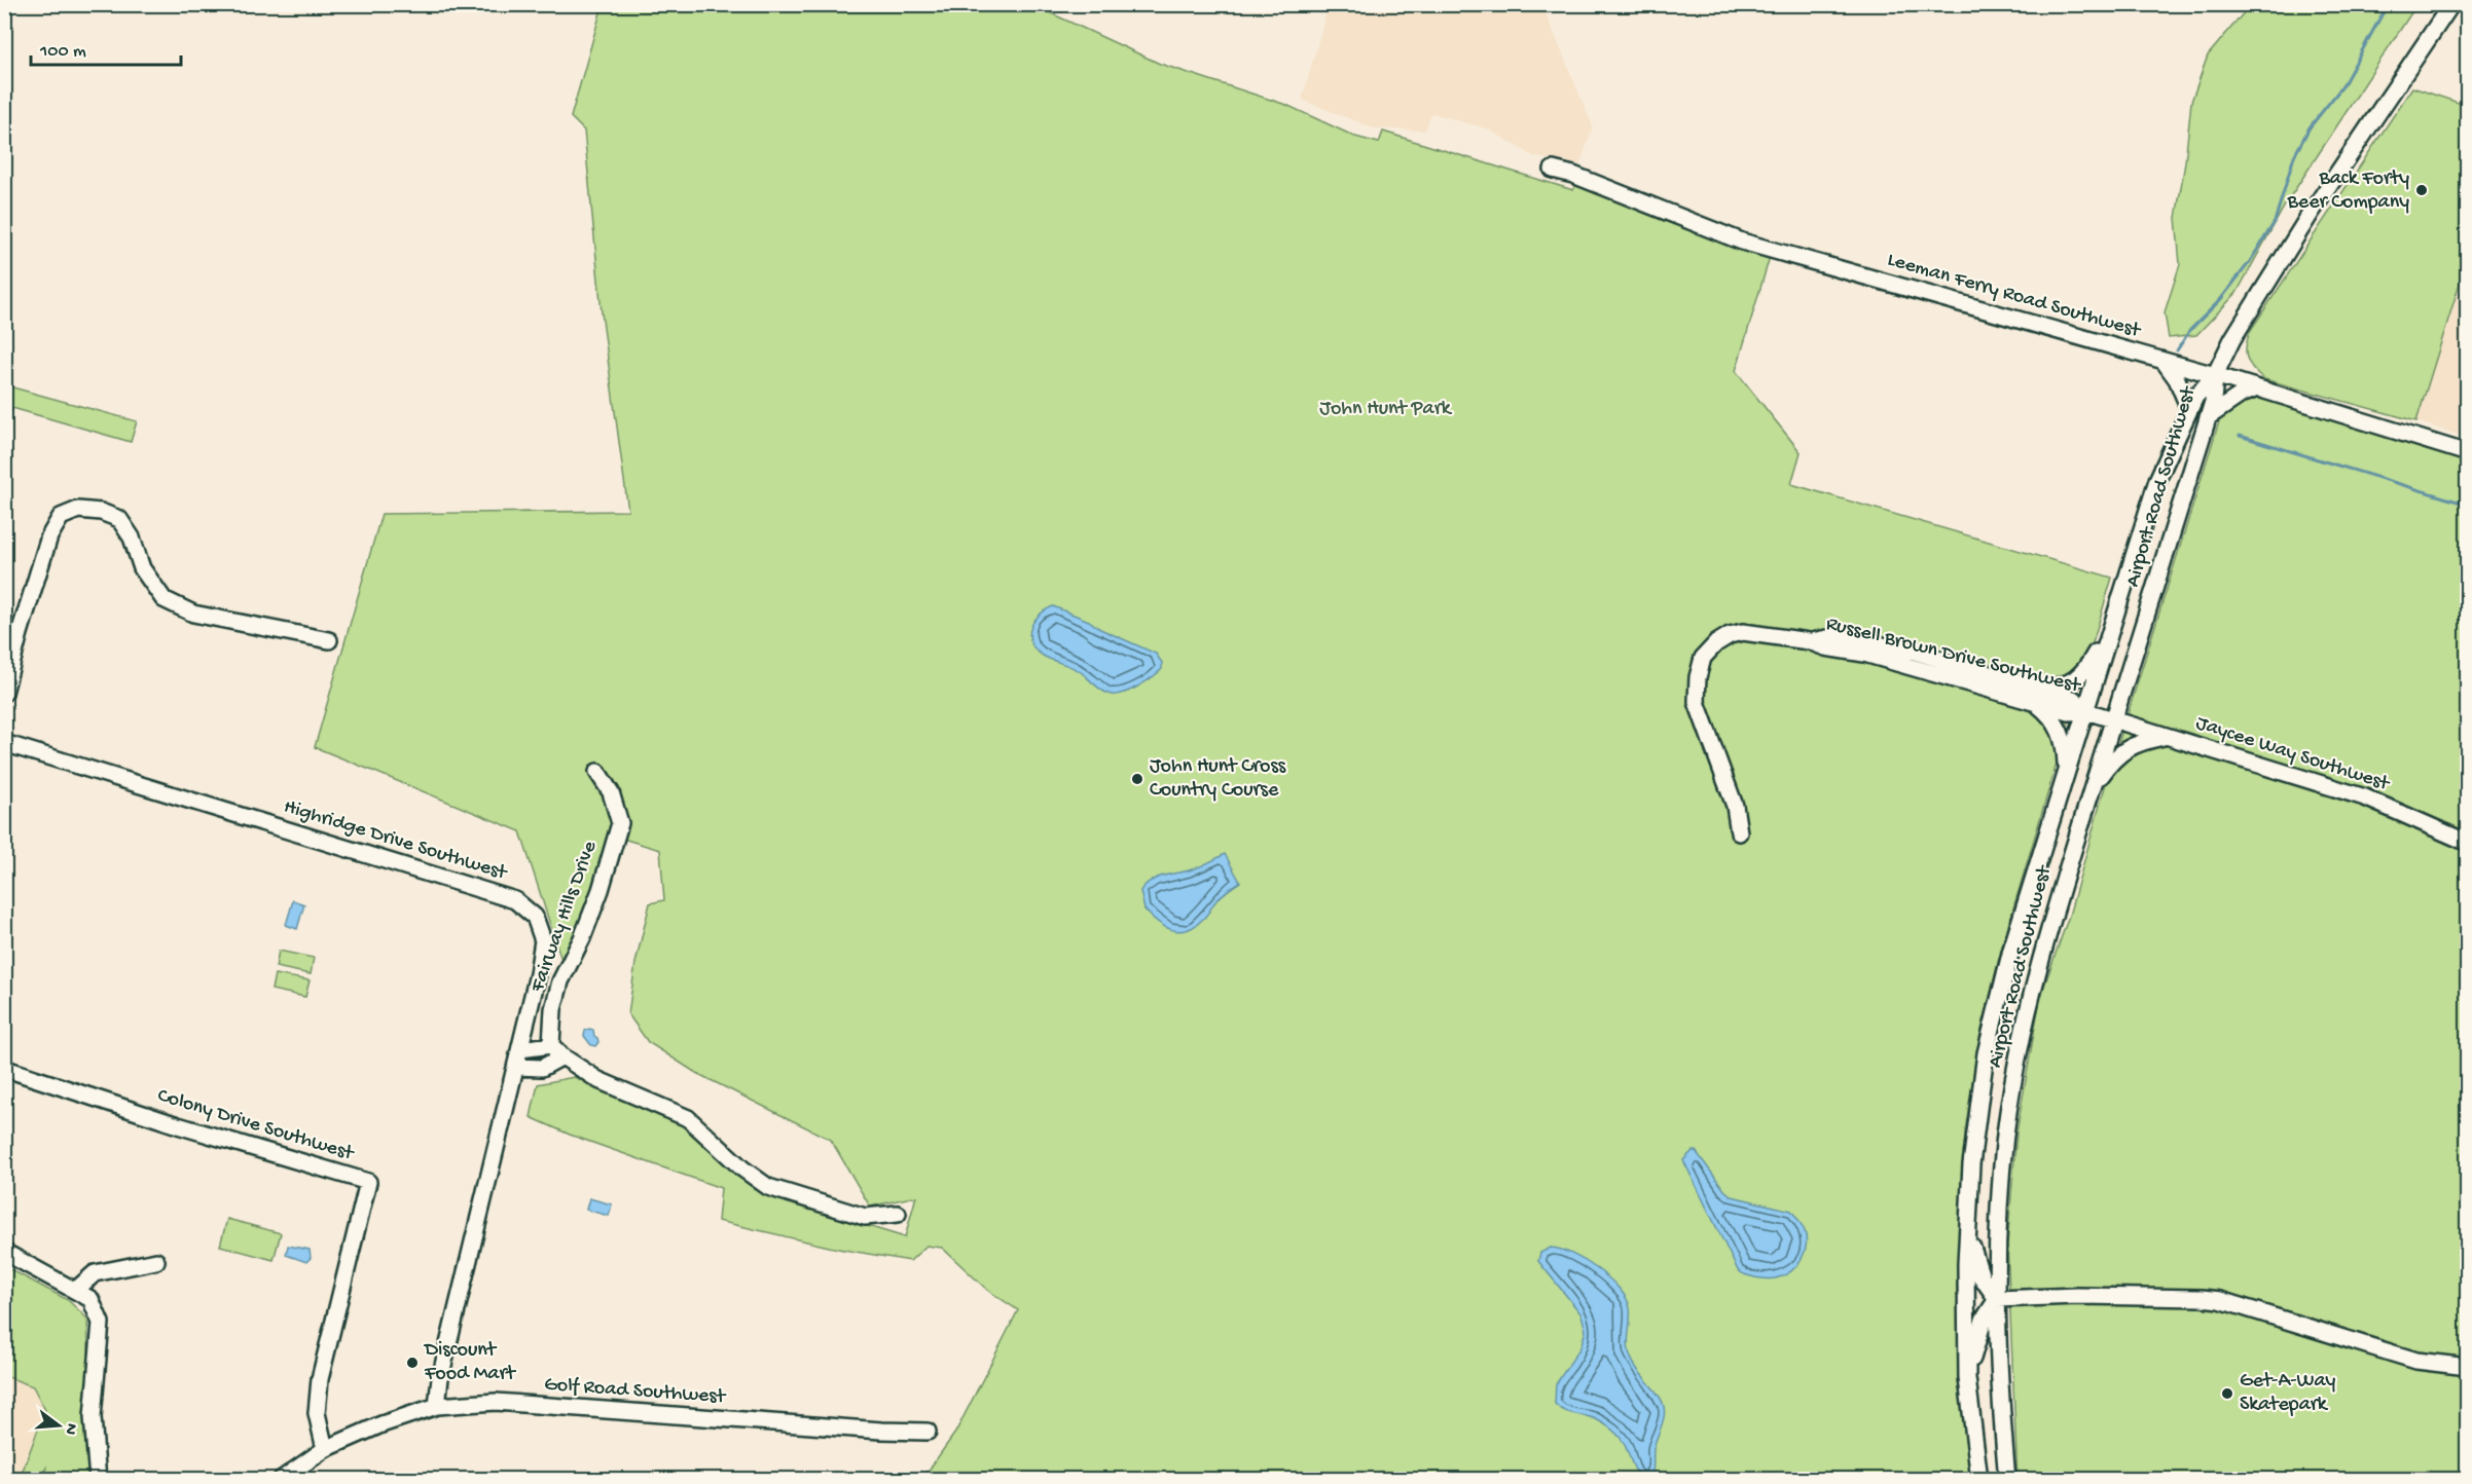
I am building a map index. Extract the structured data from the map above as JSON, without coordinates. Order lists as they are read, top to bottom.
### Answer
{
  "streets": {
    "street": [
      "Leeman Ferry Road Southwest",
      "Airport Road Southwest",
      "Russell Brown Drive Southwest",
      "Jaycee Way Southwest",
      "Highridge Drive Southwest",
      "Fairway Hills Drive",
      "Colony Drive Southwest",
      "Golf Road Southwest"
    ]
  },
  "crossings": [
    ["Leeman Ferry Road Southwest", "Airport Road Southwest"],
    ["Airport Road Southwest", "Russell Brown Drive Southwest"],
    ["Airport Road Southwest", "Jaycee Way Southwest"],
    ["Russell Brown Drive Southwest", "Jaycee Way Southwest"],
    ["Highridge Drive Southwest", "Golf Road Southwest"],
    ["Colony Drive Southwest", "Golf Road Southwest"]
  ],
  "parks": ["John Hunt Park"],
  "places": [
    "Back Forty Beer Company",
    "John Hunt Cross Country Course",
    "Discount Food Mart",
    "Get-A-Way Skatepark"
  ],
  "scale_bar": "100 m",
  "north": "right"
}
